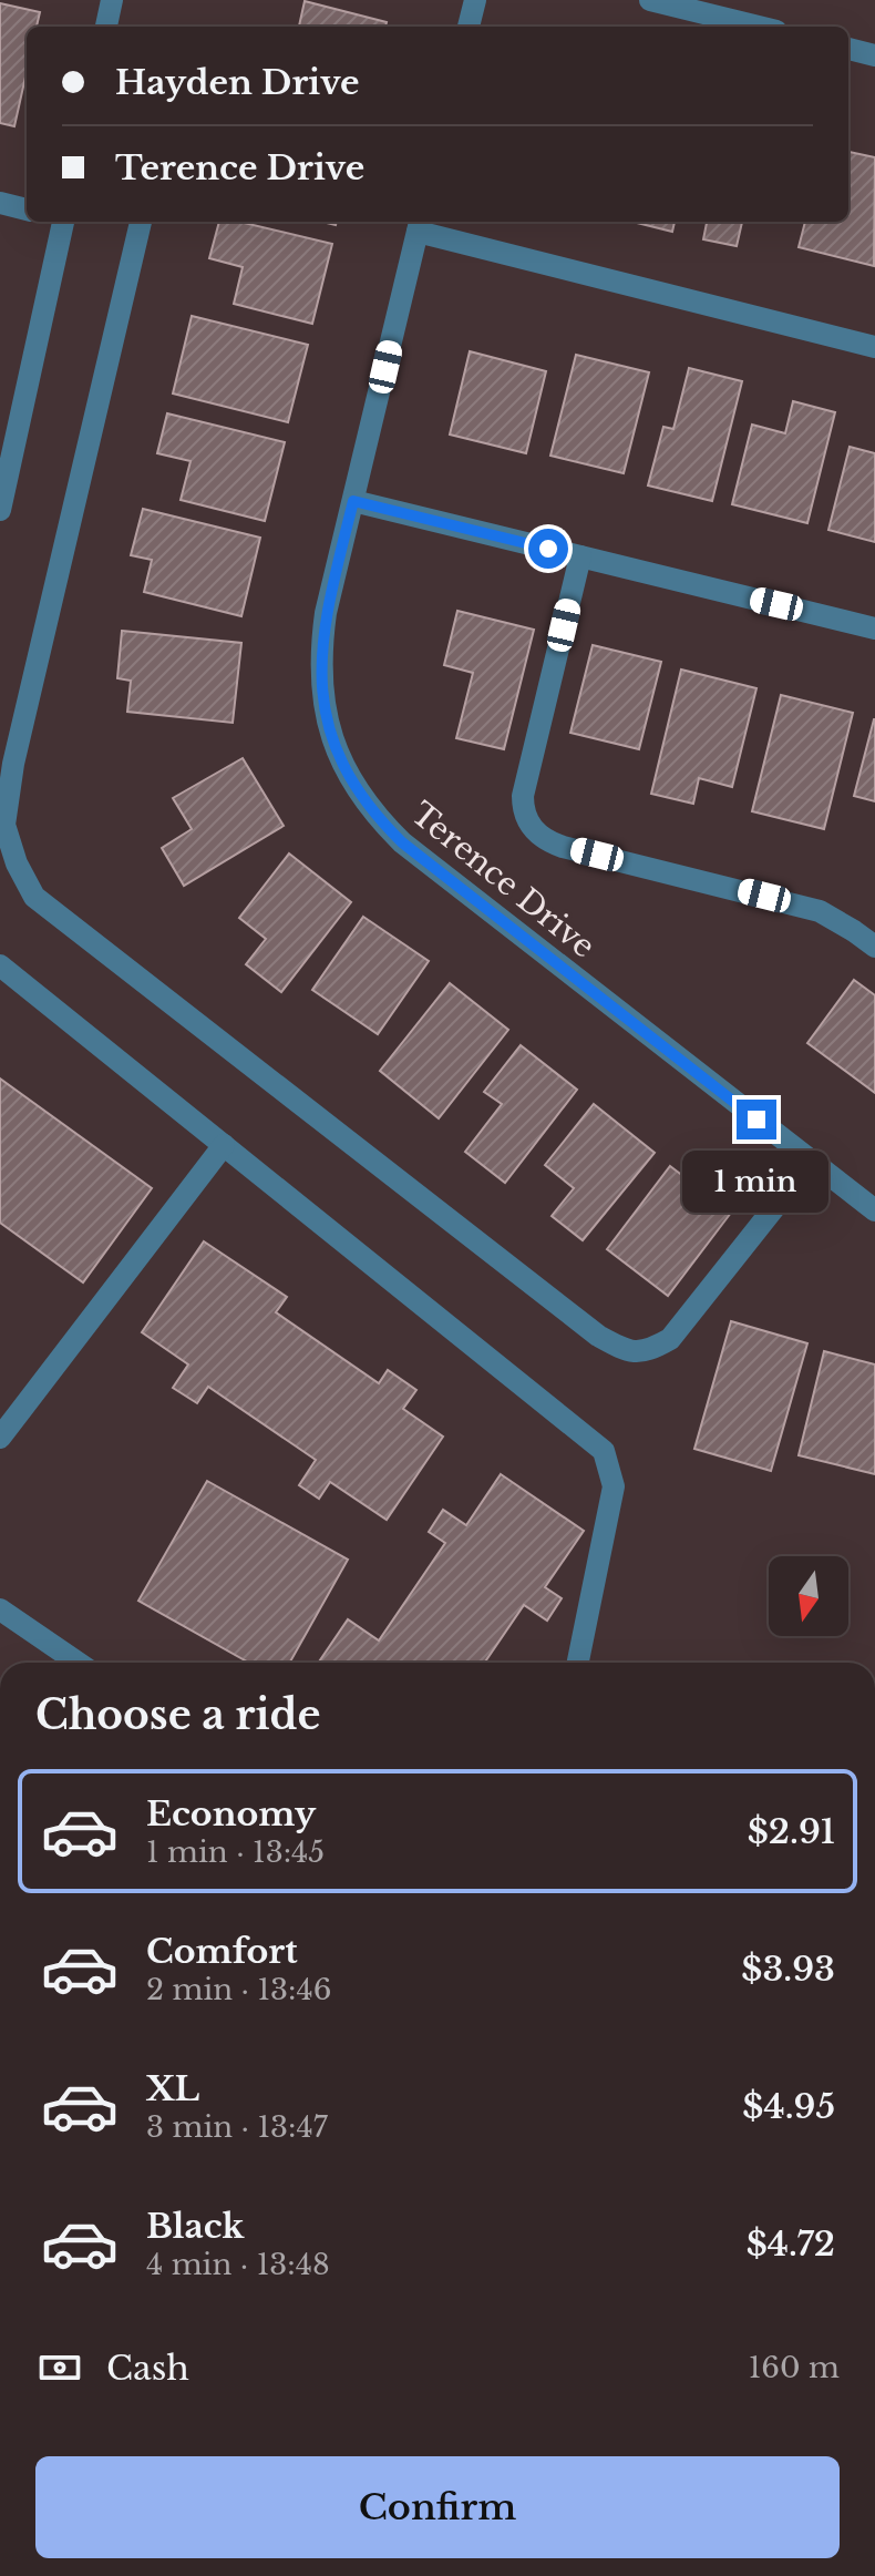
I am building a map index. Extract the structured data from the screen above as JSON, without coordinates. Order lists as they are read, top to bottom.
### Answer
{
  "streets": {
    "street": ["Terence Drive"]
  },
  "north": "bottom",
  "page": {
    "banner": ["Hayden Drive", "Terence Drive"],
    "bubble": "1 min",
    "heading": "Choose a ride",
    "list": [
      {
        "name": "Economy",
        "note": "1 min · 13:45",
        "value": "$2.91"
      },
      {
        "name": "Comfort",
        "note": "2 min · 13:46",
        "value": "$3.93"
      },
      {
        "name": "XL",
        "note": "3 min · 13:47",
        "value": "$4.95"
      },
      {
        "name": "Black",
        "note": "4 min · 13:48",
        "value": "$4.72"
      }
    ],
    "pay": ["Cash", "160 m"],
    "buttons": "Confirm"
  }
}
